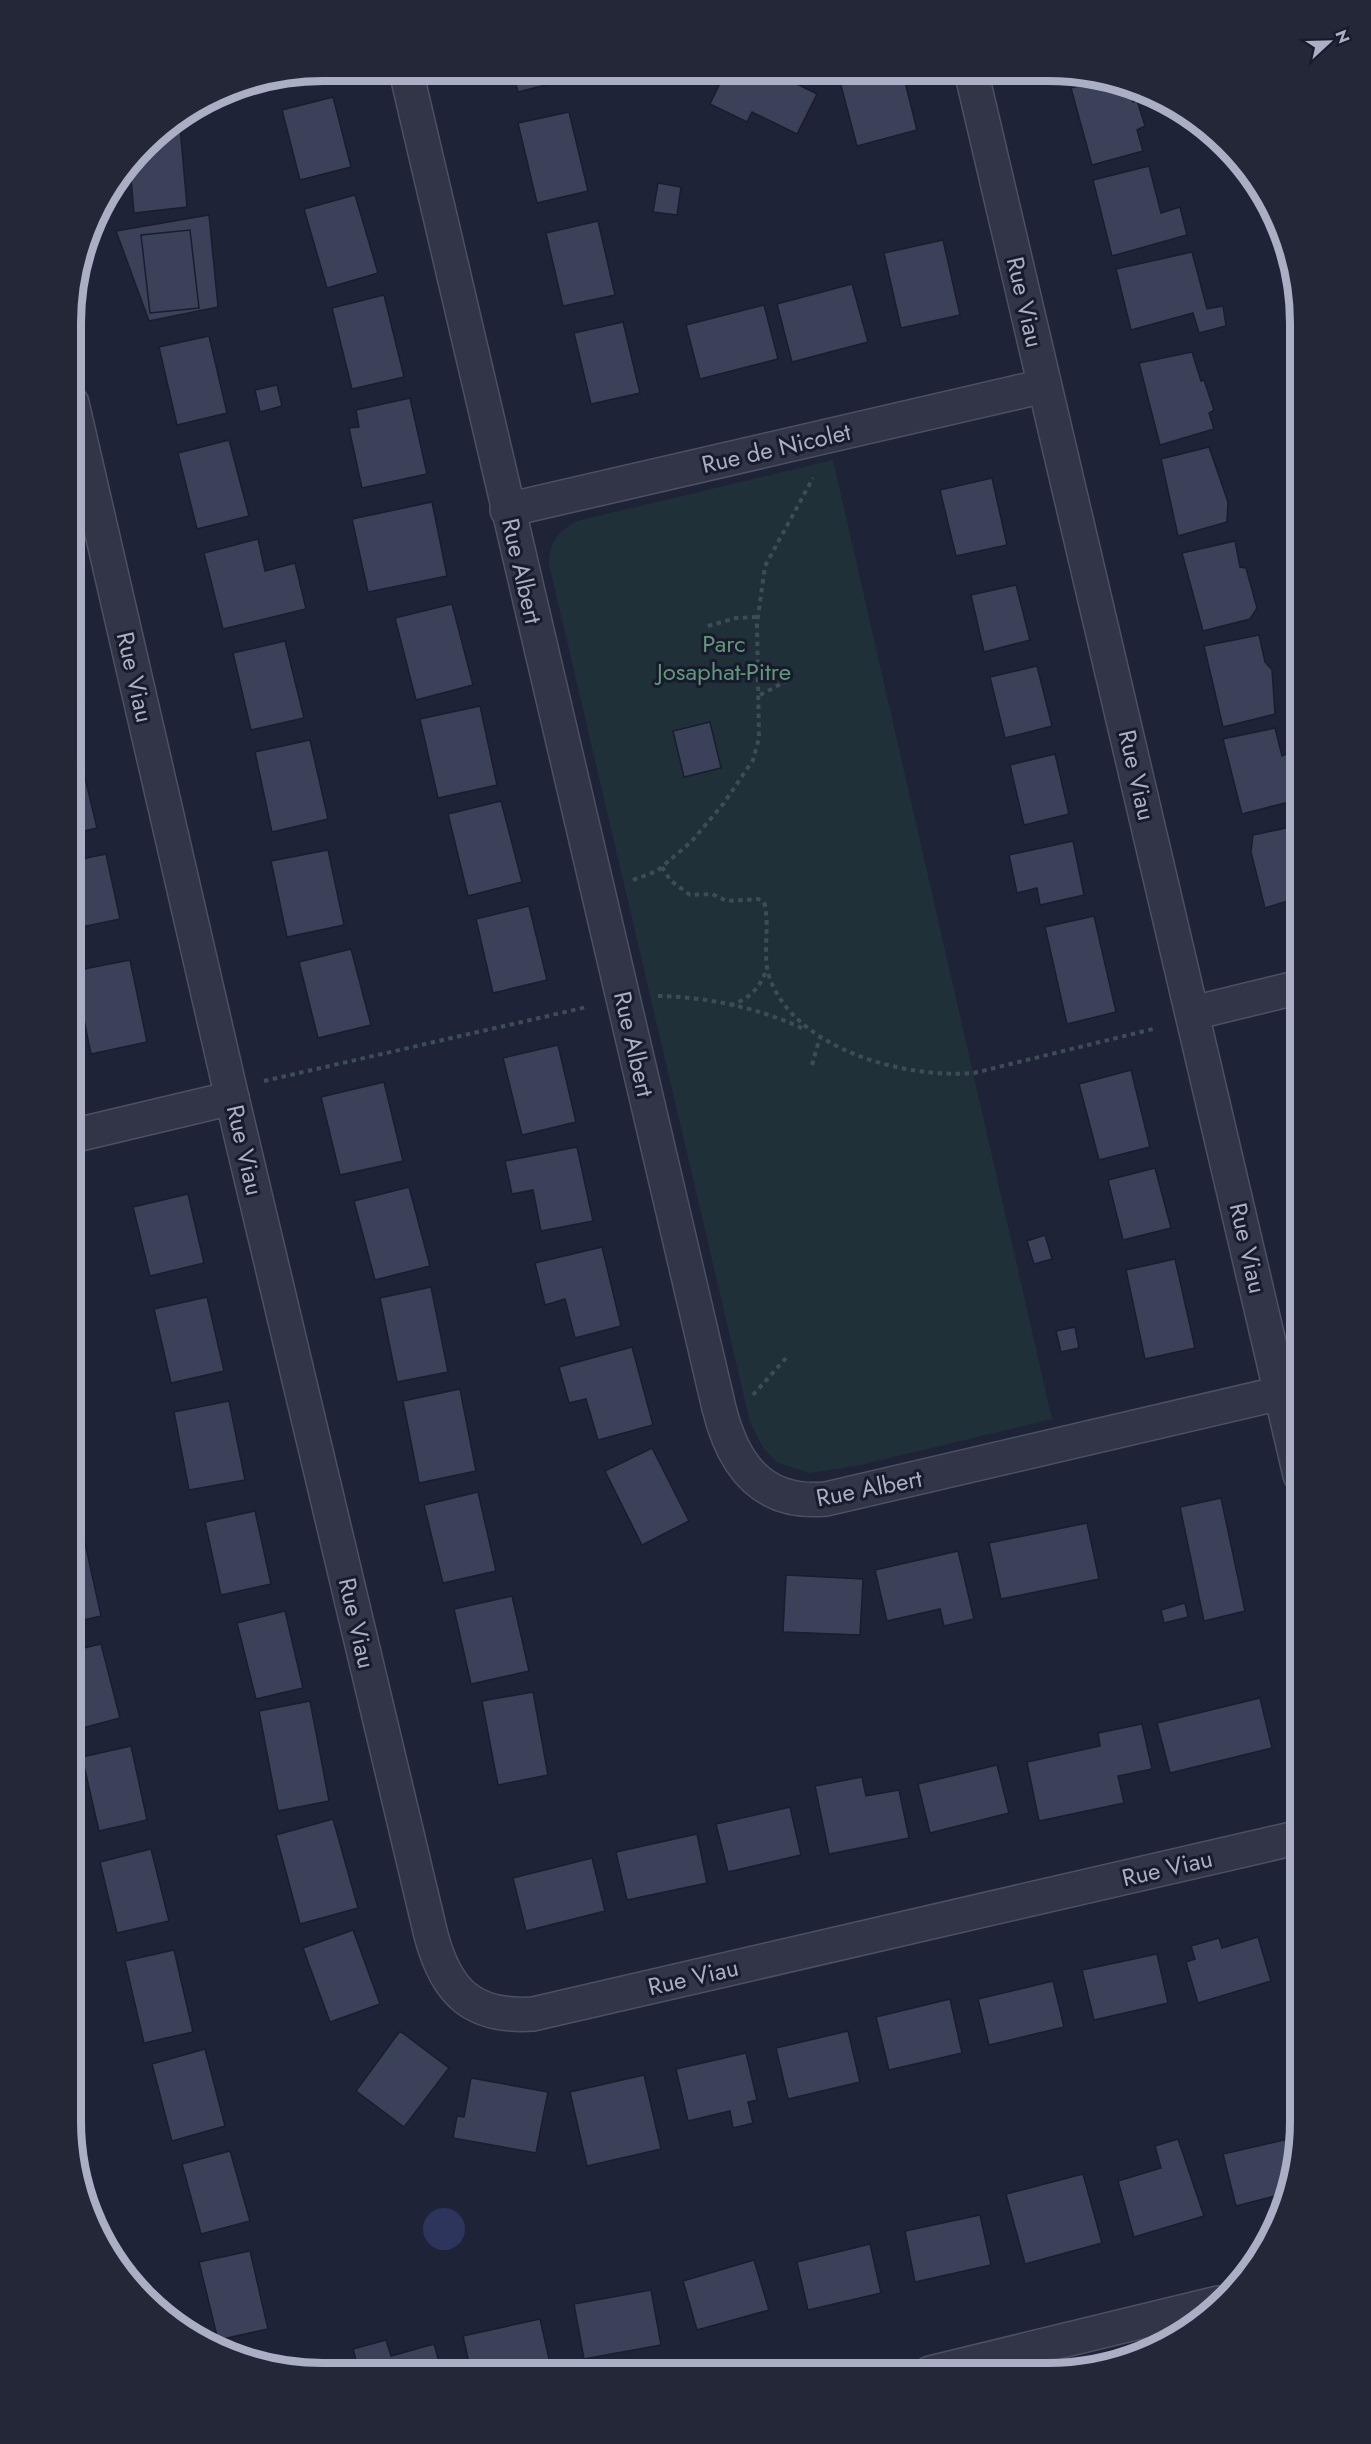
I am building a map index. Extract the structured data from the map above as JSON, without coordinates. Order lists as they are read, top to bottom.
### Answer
{
  "streets": {
    "street": ["Rue Viau", "Rue de Nicolet", "Rue Albert"]
  },
  "crossings": [
    ["Rue Viau", "Rue de Nicolet"],
    ["Rue Viau", "Rue Albert"],
    ["Rue de Nicolet", "Rue Albert"]
  ],
  "parks": ["Parc Josaphat-Pitre"],
  "north": "right"
}
